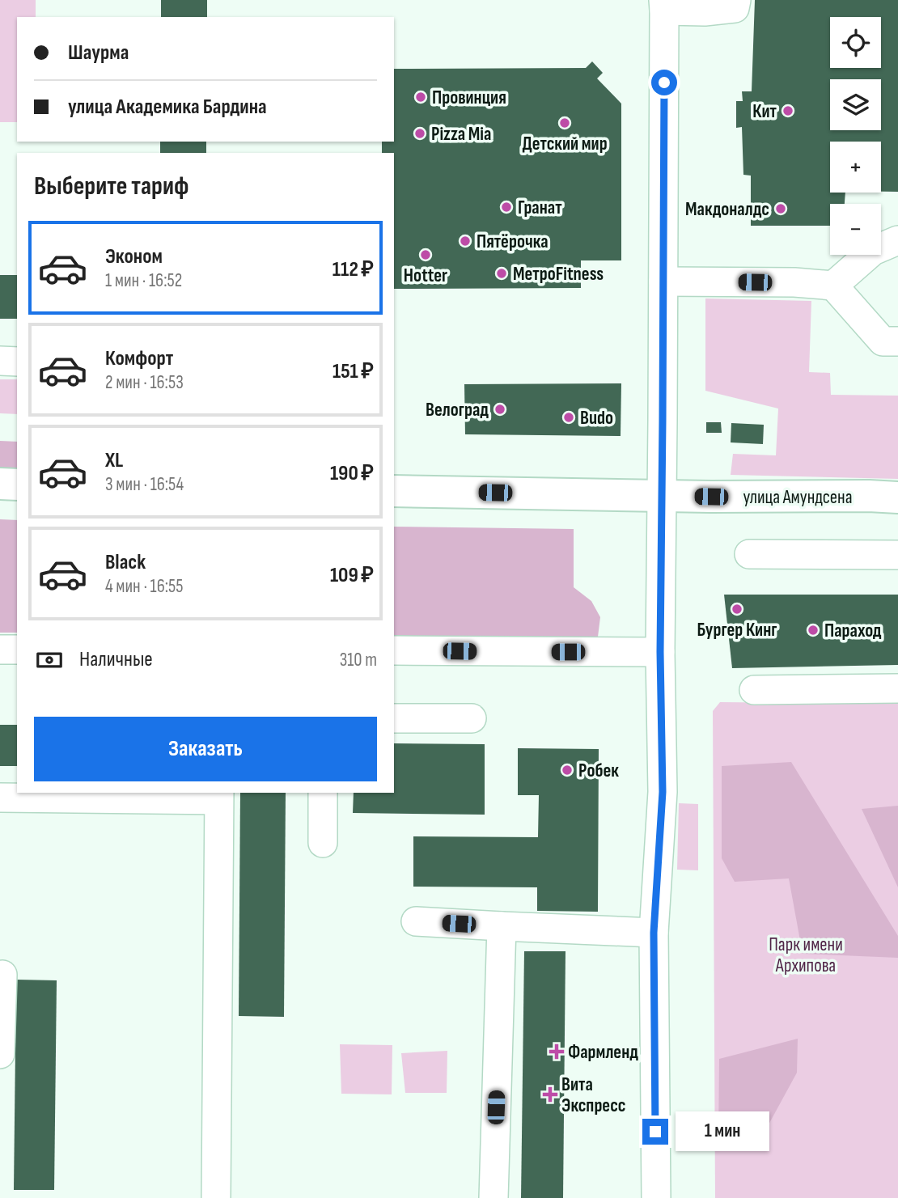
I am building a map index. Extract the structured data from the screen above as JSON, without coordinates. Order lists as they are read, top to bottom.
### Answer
{
  "streets": {
    "main road": ["улица Амундсена"]
  },
  "parks": ["Парк имени Архипова"],
  "places": {
    "other": [
      "Провинция",
      "Кит",
      "Детский мир",
      "Pizza Mia",
      "Гранат",
      "Макдоналдс",
      "Пятёрочка",
      "Hotter",
      "МетроFitness",
      "Велоград",
      "Budo",
      "Бургер Кинг",
      "Параход",
      "Робек"
    ],
    "health": ["Фармленд", "Вита Экспресс"]
  },
  "page": {
    "map_buttons": ["+", "−"],
    "banner": ["Шаурма", "улица Академика Бардина"],
    "heading": "Выберите тариф",
    "list": [
      {
        "name": "Эконом",
        "note": "1 мин · 16:52",
        "value": "112 ₽"
      },
      {
        "name": "Комфорт",
        "note": "2 мин · 16:53",
        "value": "151 ₽"
      },
      {
        "name": "XL",
        "note": "3 мин · 16:54",
        "value": "190 ₽"
      },
      {
        "name": "Black",
        "note": "4 мин · 16:55",
        "value": "109 ₽"
      }
    ],
    "pay": ["Наличные", "310 m"],
    "buttons": "Заказать",
    "bubble": "1 мин"
  }
}
